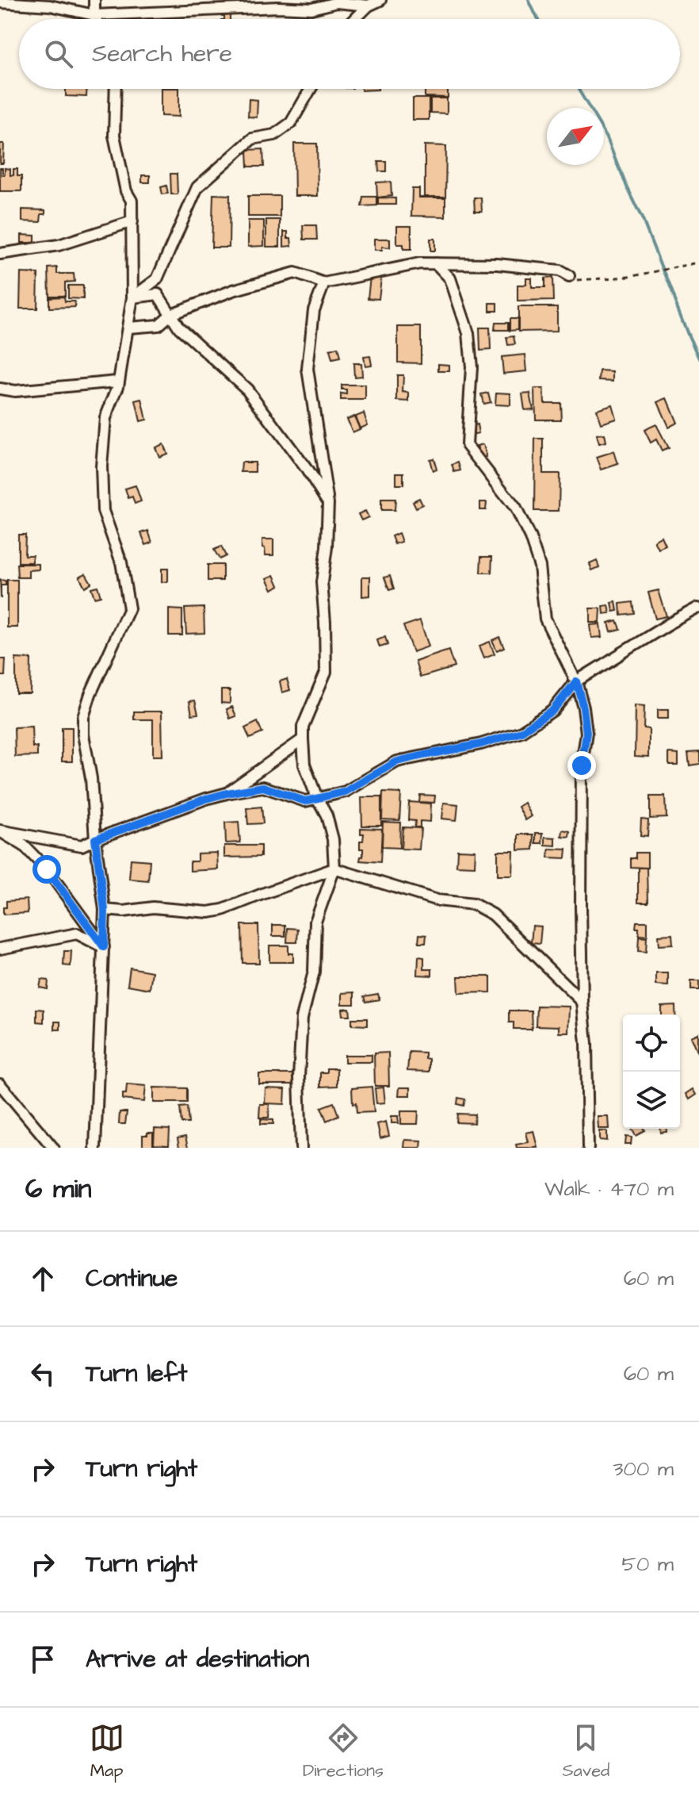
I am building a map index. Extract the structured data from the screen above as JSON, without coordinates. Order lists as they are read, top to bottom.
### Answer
{
  "north": "top right",
  "page": {
    "search": "Search here",
    "heading": ["6 min", "Walk · 470 m"],
    "list": [
      ["Continue", "60 m"],
      ["Turn left", "60 m"],
      ["Turn right", "300 m"],
      ["Turn right", "50 m"],
      "Arrive at destination"
    ],
    "nav": ["Map", "Directions", "Saved"]
  }
}
